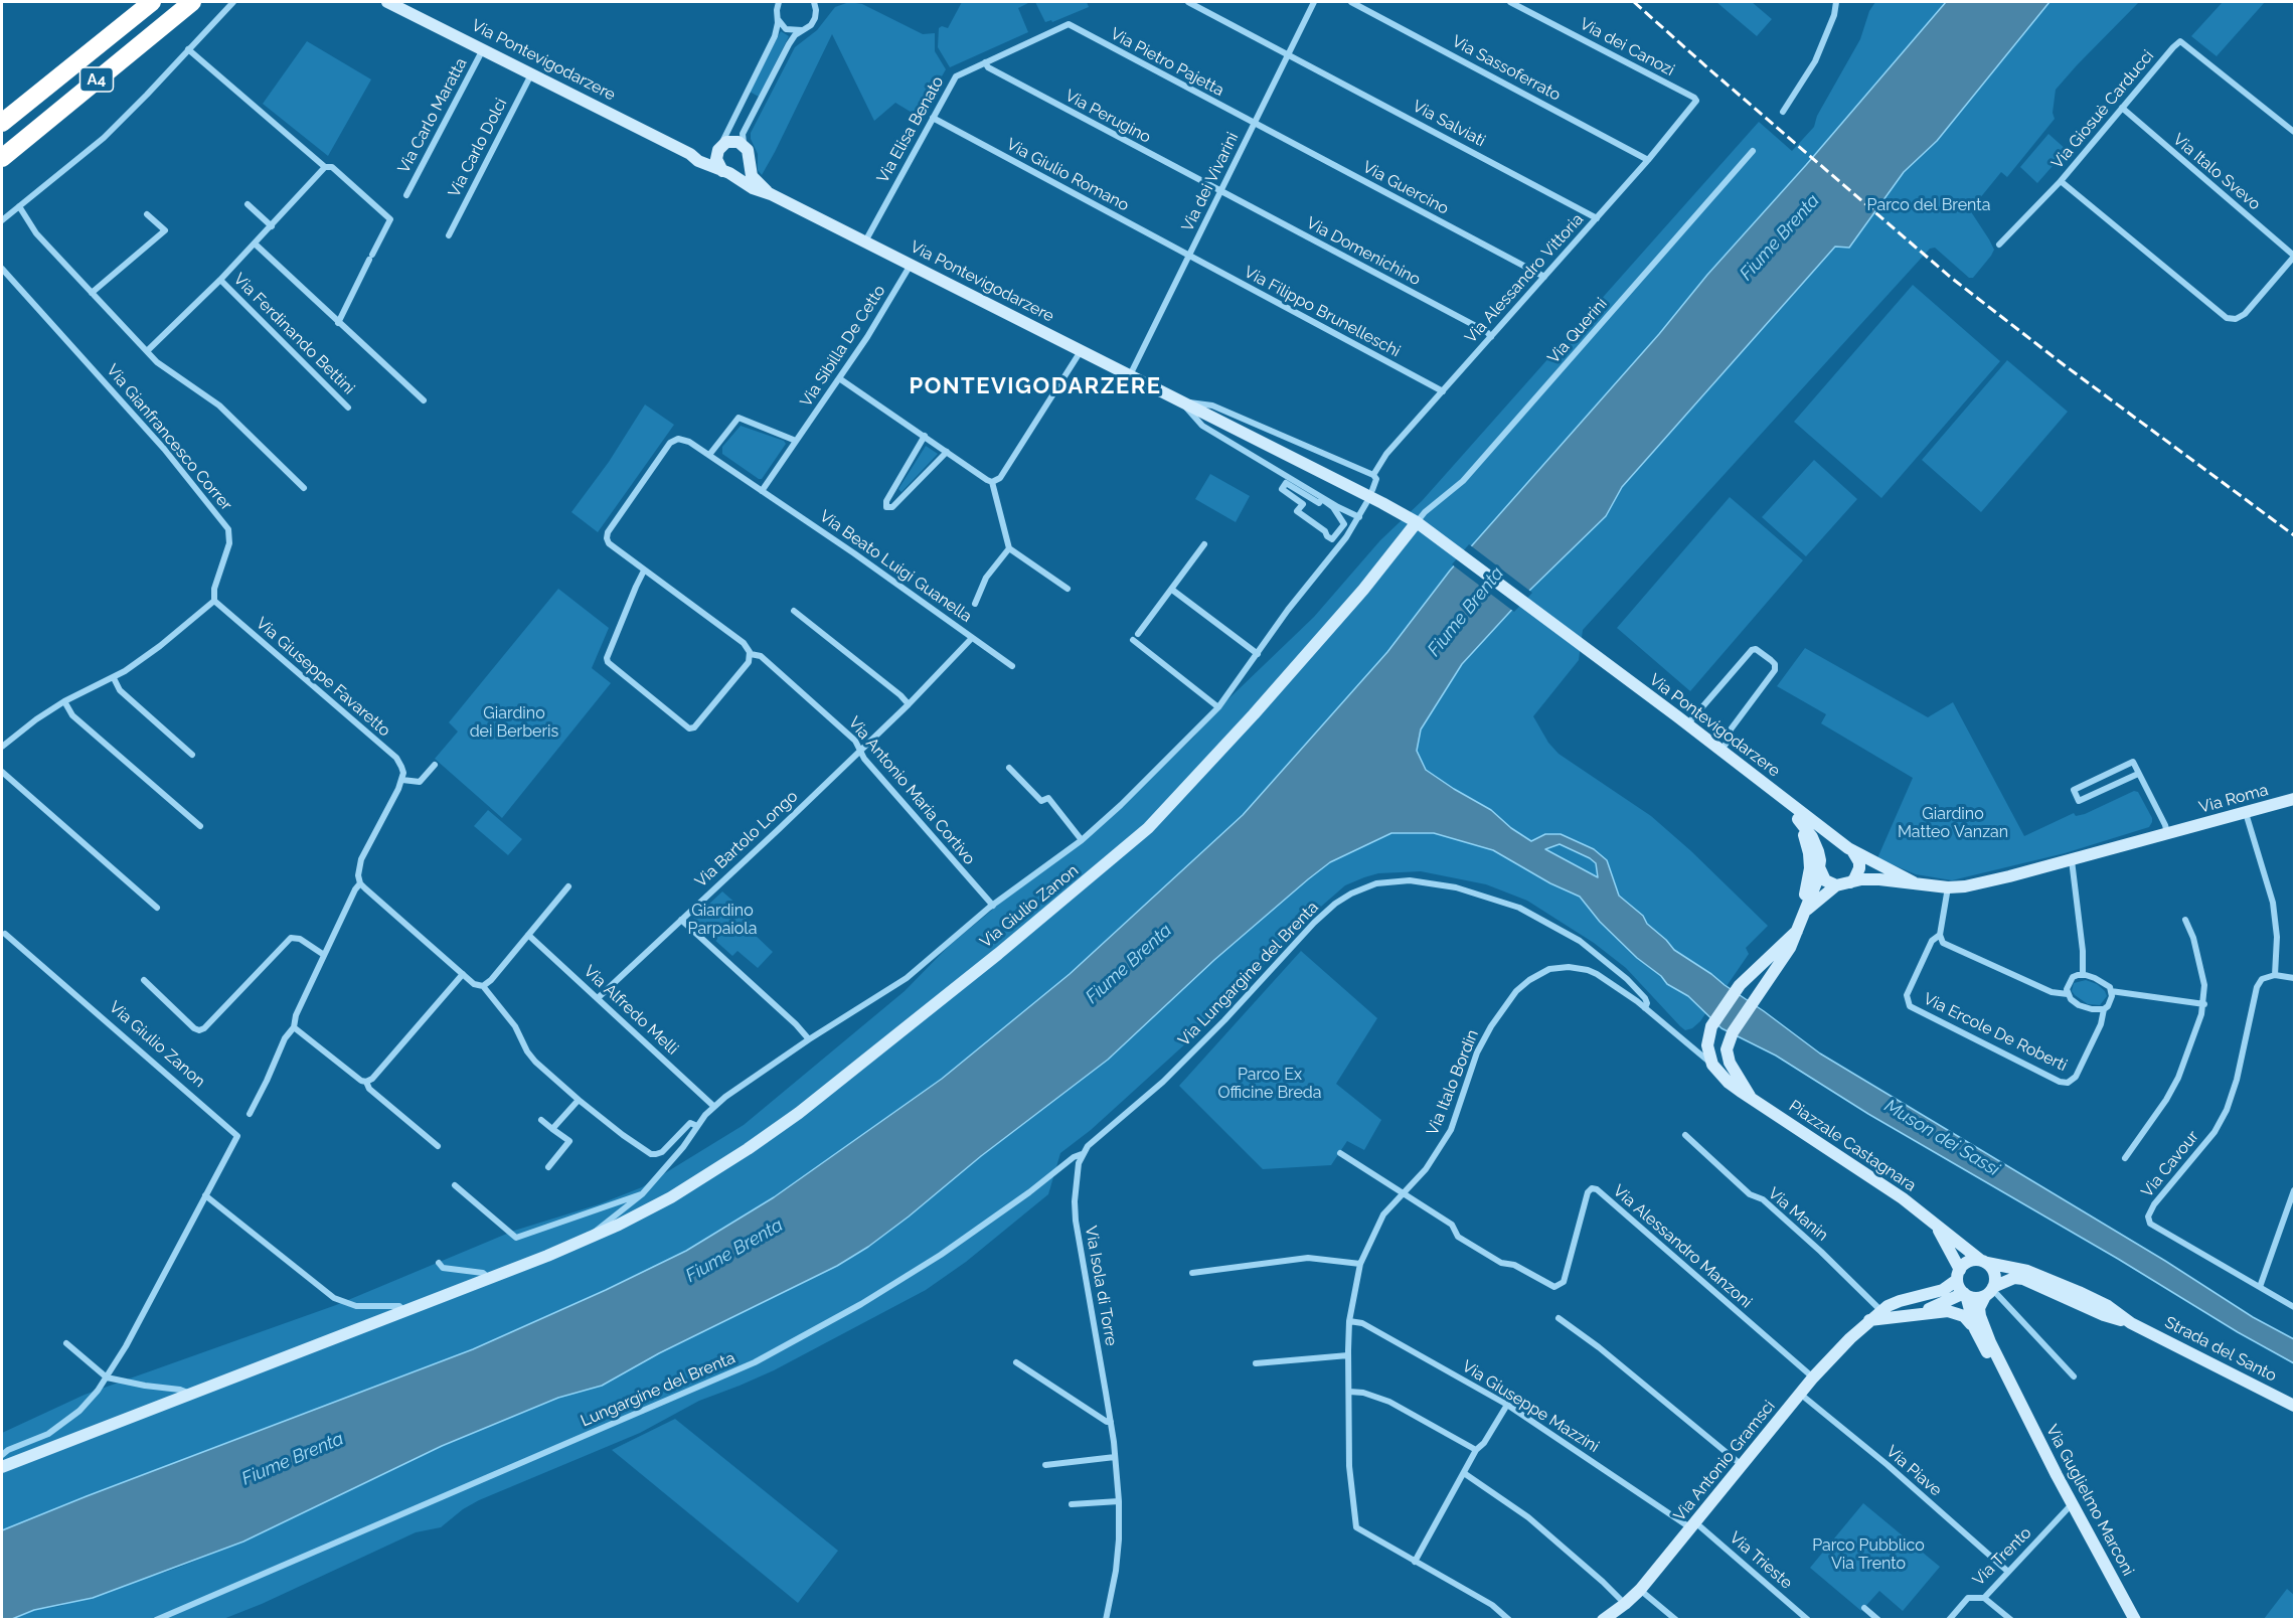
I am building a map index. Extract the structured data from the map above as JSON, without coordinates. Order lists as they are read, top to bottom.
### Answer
{
  "streets": {
    "highway": ["A4"],
    "main road": [
      "Via Pontevigodarzere",
      "Via Roma",
      "Via Giulio Zanon",
      "Piazzale Castagnara",
      "Strada del Santo",
      "Via Antonio Gramsci",
      "Via Guglielmo Marconi"
    ],
    "street": [
      "Via dei Canozi",
      "Via Pietro Pajetta",
      "Via Sassoferrato",
      "Via Giosuè Carducci",
      "Via Carlo Maratta",
      "Via Perugino",
      "Via Salviati",
      "Via Elisa Benato",
      "Via Carlo Dolci",
      "Via Italo Svevo",
      "Via Giulio Romano",
      "Via dei Vivarini",
      "Via Guercino",
      "Via Domenichino",
      "Via Alessandro Vittoria",
      "Via Filippo Brunelleschi",
      "Via Querini",
      "Via Ferdinando Bettini",
      "Via Sibilla De Cetto",
      "Via Gianfrancesco Correr",
      "Via Beato Luigi Guanella",
      "Via Giuseppe Favaretto",
      "Via Antonio Maria Cortivo",
      "Via Bartolo Longo",
      "Via Lungargine del Brenta",
      "Via Alfredo Melli",
      "Via Ercole De Roberti",
      "Via Italo Bordin",
      "Via Cavour",
      "Via Manin",
      "Via Alessandro Manzoni",
      "Via Isola di Torre",
      "Lungargine del Brenta",
      "Via Giuseppe Mazzini",
      "Via Piave",
      "Via Trento",
      "Via Trieste"
    ]
  },
  "crossings": [
    ["Via dei Canozi", "Via Alessandro Vittoria"],
    ["Via Pontevigodarzere", "Via Carlo Maratta"],
    ["Via Pontevigodarzere", "Via Elisa Benato"],
    ["Via Pontevigodarzere", "Via Carlo Dolci"],
    ["Via Pontevigodarzere", "Via dei Vivarini"],
    ["Via Pontevigodarzere", "Via Alessandro Vittoria"],
    ["Via Pontevigodarzere", "Via Querini"],
    ["Via Pontevigodarzere", "Via Sibilla De Cetto"],
    ["Via Pontevigodarzere", "Via Roma"],
    ["Via Pontevigodarzere", "Via Giulio Zanon"],
    ["Via Pontevigodarzere", "Piazzale Castagnara"],
    ["Via Pietro Pajetta", "Via Elisa Benato"],
    ["Via Pietro Pajetta", "Via dei Vivarini"],
    ["Via Pietro Pajetta", "Via Guercino"],
    ["Via Sassoferrato", "Via Alessandro Vittoria"],
    ["Via Giosuè Carducci", "Via Italo Svevo"],
    ["Via Perugino", "Via Elisa Benato"],
    ["Via Perugino", "Via dei Vivarini"],
    ["Via Perugino", "Via Domenichino"],
    ["Via Salviati", "Via dei Vivarini"],
    ["Via Salviati", "Via Alessandro Vittoria"],
    ["Via Elisa Benato", "Via Giulio Romano"],
    ["Via Giulio Romano", "Via dei Vivarini"],
    ["Via Giulio Romano", "Via Filippo Brunelleschi"],
    ["Via dei Vivarini", "Via Guercino"],
    ["Via dei Vivarini", "Via Domenichino"],
    ["Via dei Vivarini", "Via Filippo Brunelleschi"],
    ["Via Guercino", "Via Alessandro Vittoria"],
    ["Via Domenichino", "Via Alessandro Vittoria"],
    ["Via Alessandro Vittoria", "Via Filippo Brunelleschi"],
    ["Via Querini", "Via Giulio Zanon"],
    ["Via Sibilla De Cetto", "Via Beato Luigi Guanella"],
    ["Via Gianfrancesco Correr", "Via Giuseppe Favaretto"],
    ["Via Beato Luigi Guanella", "Via Bartolo Longo"],
    ["Via Antonio Maria Cortivo", "Via Bartolo Longo"],
    ["Via Antonio Maria Cortivo", "Via Giulio Zanon"],
    ["Via Bartolo Longo", "Via Alfredo Melli"],
    ["Via Giulio Zanon", "Via Alfredo Melli"],
    ["Via Lungargine del Brenta", "Via Italo Bordin"],
    ["Via Lungargine del Brenta", "Lungargine del Brenta"],
    ["Via Italo Bordin", "Piazzale Castagnara"],
    ["Via Italo Bordin", "Via Alessandro Manzoni"],
    ["Via Italo Bordin", "Via Giuseppe Mazzini"],
    ["Piazzale Castagnara", "Strada del Santo"],
    ["Piazzale Castagnara", "Via Antonio Gramsci"],
    ["Piazzale Castagnara", "Via Guglielmo Marconi"],
    ["Via Manin", "Via Antonio Gramsci"],
    ["Via Alessandro Manzoni", "Via Antonio Gramsci"],
    ["Via Isola di Torre", "Lungargine del Brenta"],
    ["Strada del Santo", "Via Antonio Gramsci"],
    ["Strada del Santo", "Via Guglielmo Marconi"],
    ["Via Giuseppe Mazzini", "Via Antonio Gramsci"],
    ["Via Giuseppe Mazzini", "Via Trieste"],
    ["Via Antonio Gramsci", "Via Piave"],
    ["Via Antonio Gramsci", "Via Guglielmo Marconi"],
    ["Via Antonio Gramsci", "Via Trieste"],
    ["Via Piave", "Via Trento"],
    ["Via Guglielmo Marconi", "Via Trento"]
  ],
  "districts": ["PONTEVIGODARZERE"],
  "water": ["Fiume Brenta", "Muson dei Sassi"],
  "parks": [
    "Parco del Brenta",
    "Giardino dei Berberis",
    "Giardino Matteo Vanzan",
    "Giardino Parpaiola",
    "Parco Ex Officine Breda",
    "Parco Pubblico Via Trento"
  ]
}
